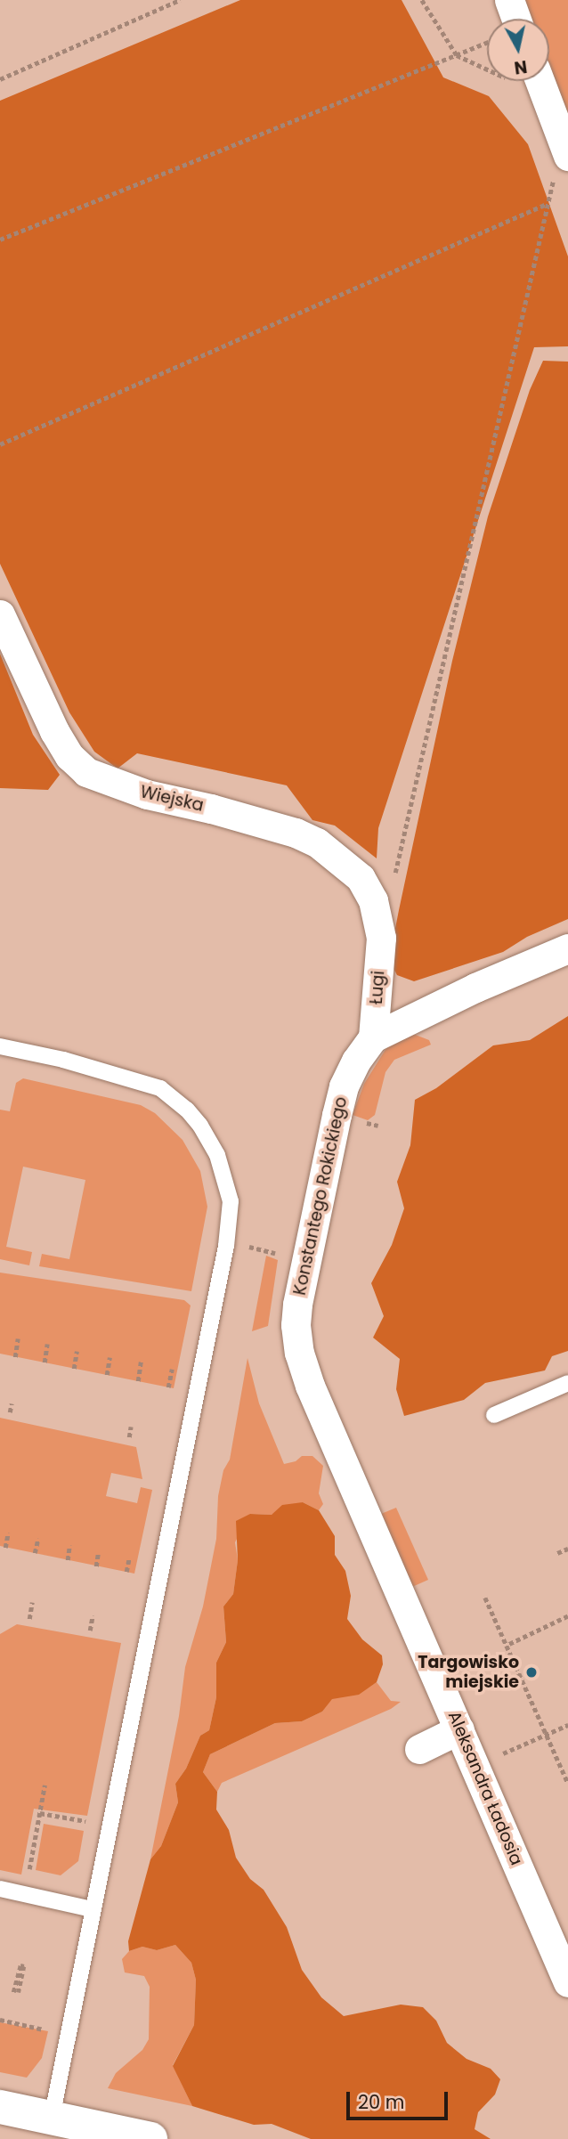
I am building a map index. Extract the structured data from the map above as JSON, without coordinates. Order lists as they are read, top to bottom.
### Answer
{
  "streets": {
    "street": [
      "Wiejska",
      "Ługi",
      "Konstantego Rokickiego",
      "Aleksandra Ładosia"
    ]
  },
  "crossings": [
    ["Wiejska", "Ługi"],
    ["Ługi", "Konstantego Rokickiego"],
    ["Konstantego Rokickiego", "Aleksandra Ładosia"]
  ],
  "places": ["Targowisko miejskie"],
  "scale_bar": "20 m",
  "north": "bottom"
}
